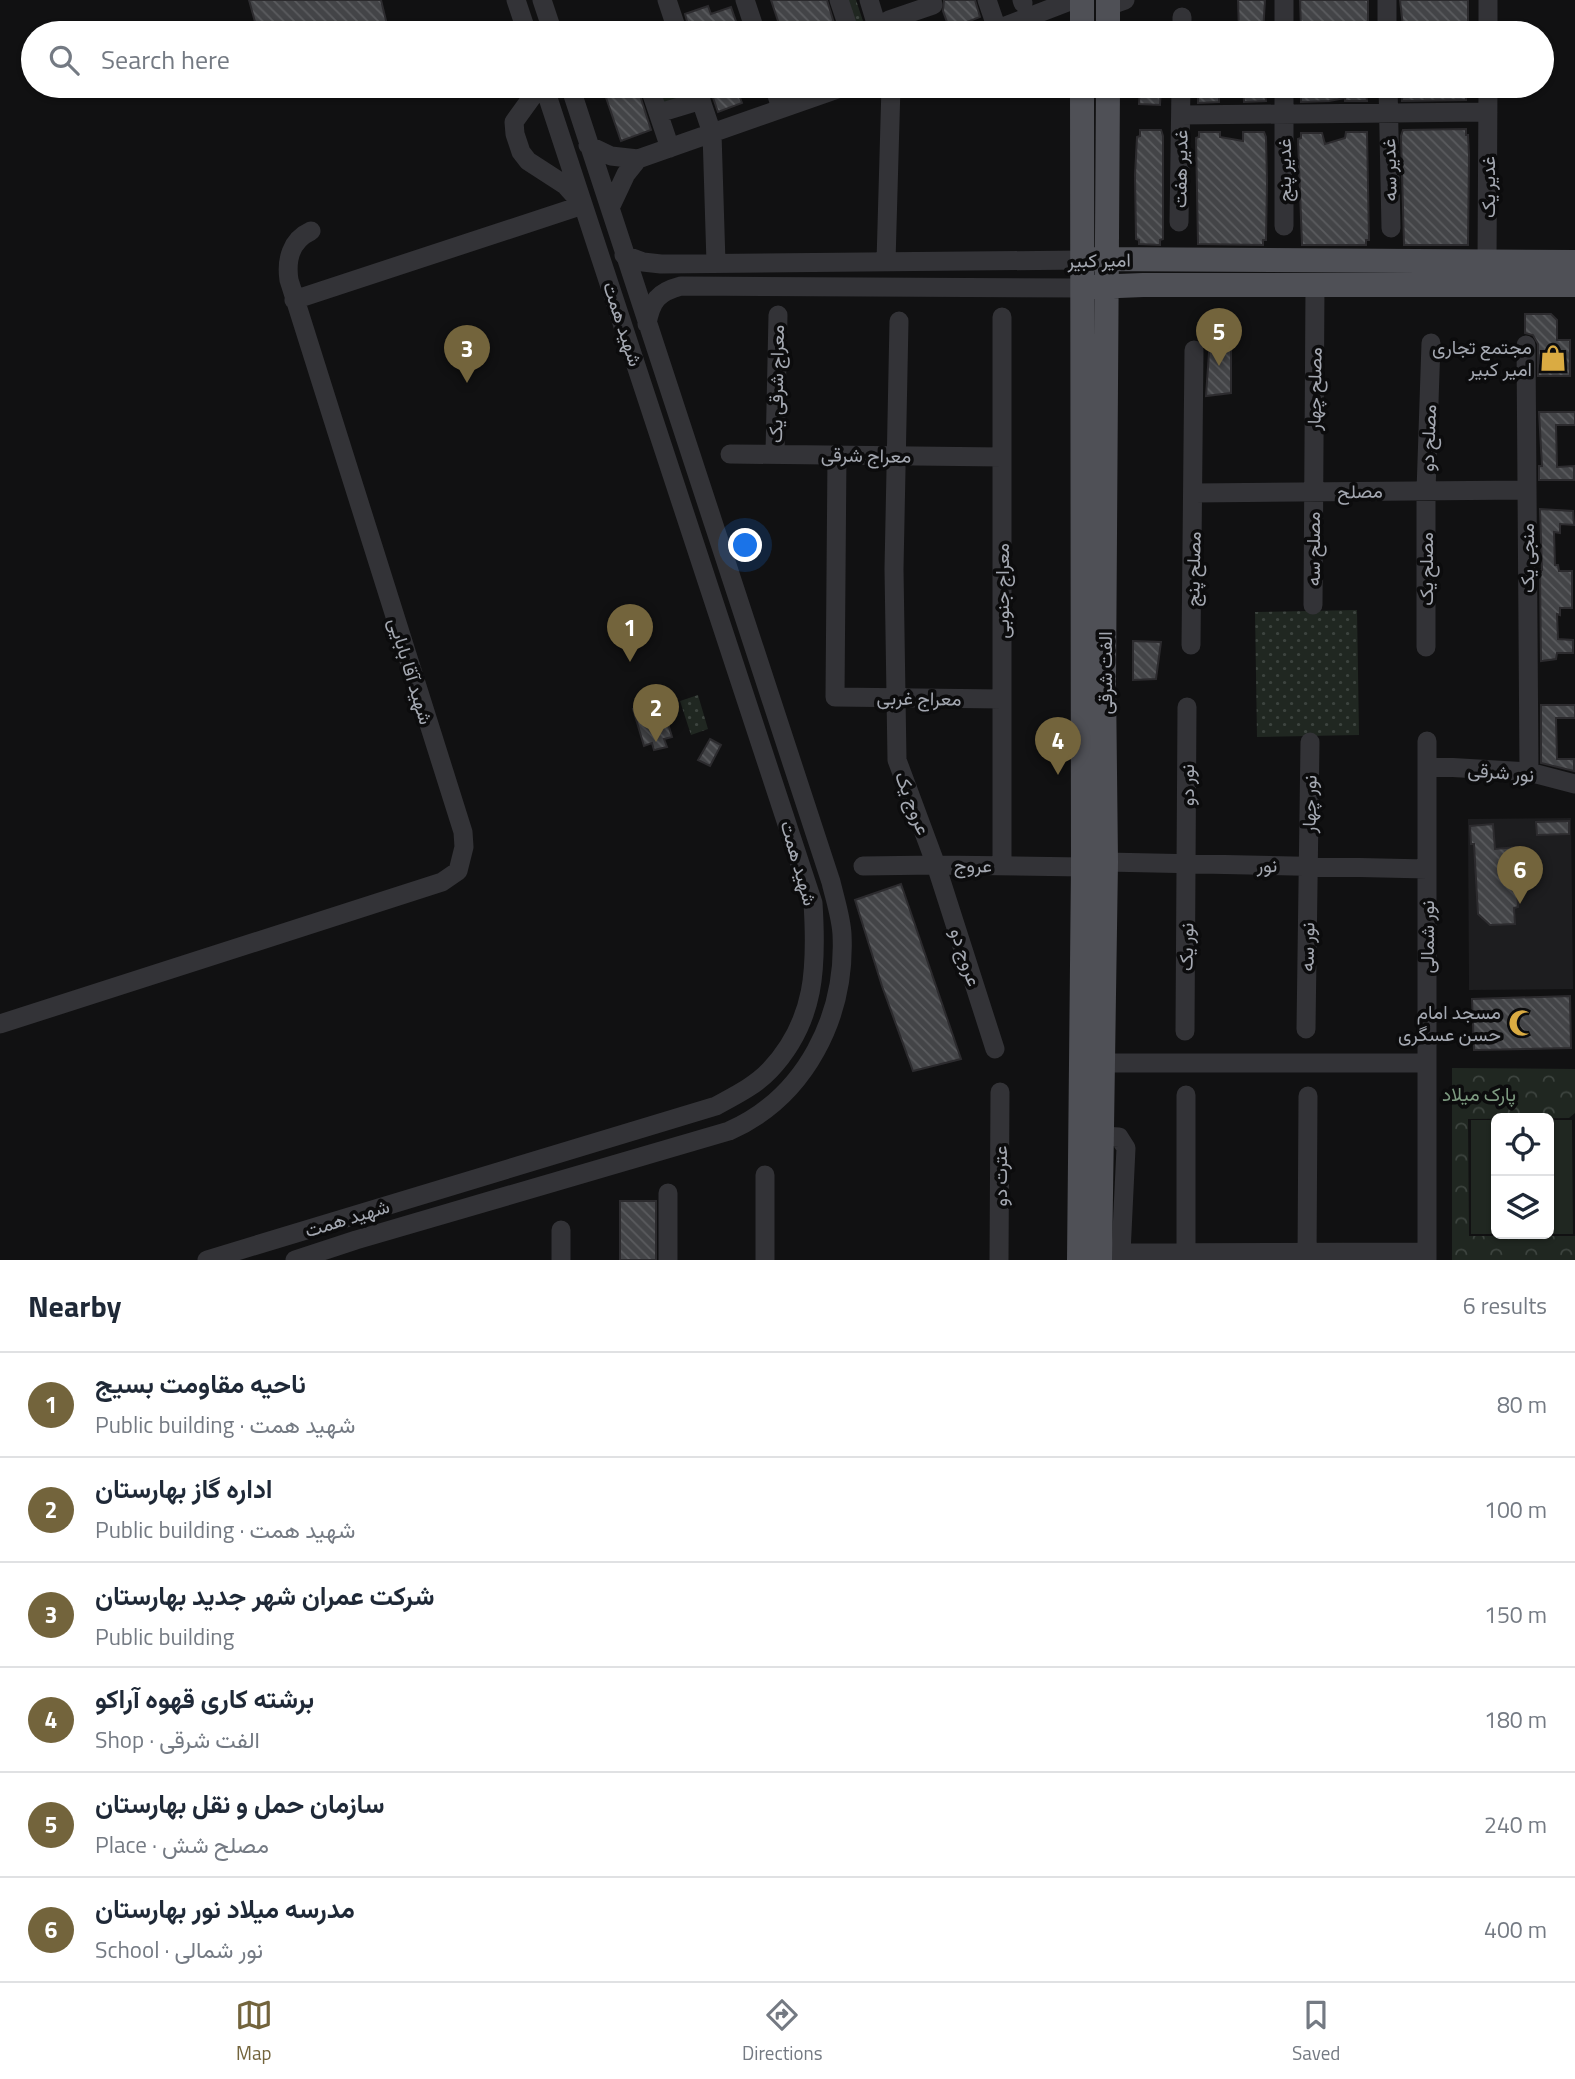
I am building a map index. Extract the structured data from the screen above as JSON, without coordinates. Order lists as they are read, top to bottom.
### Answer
{
  "streets": {
    "main road": ["امیر کبیر", "الفت شرقی"],
    "street": [
      "غدیر هفت",
      "غدیر پنج",
      "غدیر سه",
      "غدیر یک",
      "شهید همت",
      "معراج شرقی یک",
      "مصلح چهار",
      "مصلح دو",
      "معراج شرقی",
      "مصلح",
      "مصلح سه",
      "منجی یک",
      "مصلح پنج",
      "مصلح یک",
      "معراج جنوبی",
      "شهید آقا بابایی",
      "معراج غربی",
      "نور شرقی",
      "نور دو",
      "عروج یک",
      "نور چهار",
      "عروج",
      "نور",
      "نور شمالی",
      "نور یک",
      "نور سه",
      "عروج دو",
      "عترت دو"
    ]
  },
  "crossings": [
    ["غدیر یک", "امیر کبیر"],
    ["امیر کبیر", "شهید همت"],
    ["امیر کبیر", "مصلح چهار"],
    ["امیر کبیر", "الفت شرقی"],
    ["معراج شرقی یک", "معراج شرقی"],
    ["مصلح چهار", "مصلح"],
    ["مصلح چهار", "مصلح سه"],
    ["مصلح دو", "مصلح"],
    ["مصلح دو", "مصلح یک"],
    ["معراج شرقی", "معراج جنوبی"],
    ["معراج شرقی", "معراج غربی"],
    ["معراج شرقی", "عروج یک"],
    ["مصلح", "مصلح سه"],
    ["مصلح", "منجی یک"],
    ["مصلح", "مصلح پنج"],
    ["مصلح", "مصلح یک"],
    ["منجی یک", "نور شرقی"],
    ["معراج جنوبی", "معراج غربی"],
    ["معراج جنوبی", "عروج"],
    ["الفت شرقی", "عروج"],
    ["الفت شرقی", "نور"],
    ["معراج غربی", "عروج یک"],
    ["نور شرقی", "نور شمالی"],
    ["نور دو", "نور"],
    ["نور دو", "نور یک"],
    ["عروج یک", "عروج"],
    ["عروج یک", "عروج دو"],
    ["نور چهار", "نور"],
    ["نور چهار", "نور سه"],
    ["عروج", "نور"],
    ["عروج", "عروج دو"],
    ["نور", "نور شمالی"],
    ["نور", "نور یک"],
    ["نور", "نور سه"]
  ],
  "parks": ["پارک میلاد"],
  "places": {
    "shop": ["مجتمع تجاری امیر کبیر"],
    "mosque": ["مسجد امام حسن عسگری"]
  },
  "page": {
    "search": "Search here",
    "pins": [
      "5",
      "3",
      "1",
      "2",
      "4",
      "6"
    ],
    "heading": ["Nearby", "6 results"],
    "list": [
      {
        "mark": "1",
        "name": "ناحیه مقاومت بسیج",
        "note": "Public building · شهید همت",
        "value": "80 m"
      },
      {
        "mark": "2",
        "name": "اداره گاز بهارستان",
        "note": "Public building · شهید همت",
        "value": "100 m"
      },
      {
        "mark": "3",
        "name": "شرکت عمران شهر جدید بهارستان",
        "note": "Public building",
        "value": "150 m"
      },
      {
        "mark": "4",
        "name": "برشته کاری قهوه آراکو",
        "note": "Shop · الفت شرقی",
        "value": "180 m"
      },
      {
        "mark": "5",
        "name": "سازمان حمل و نقل بهارستان",
        "note": "Place · مصلح شش",
        "value": "240 m"
      },
      {
        "mark": "6",
        "name": "مدرسه میلاد نور بهارستان",
        "note": "School · نور شمالی",
        "value": "400 m"
      }
    ],
    "nav": ["Map", "Directions", "Saved"]
  }
}
